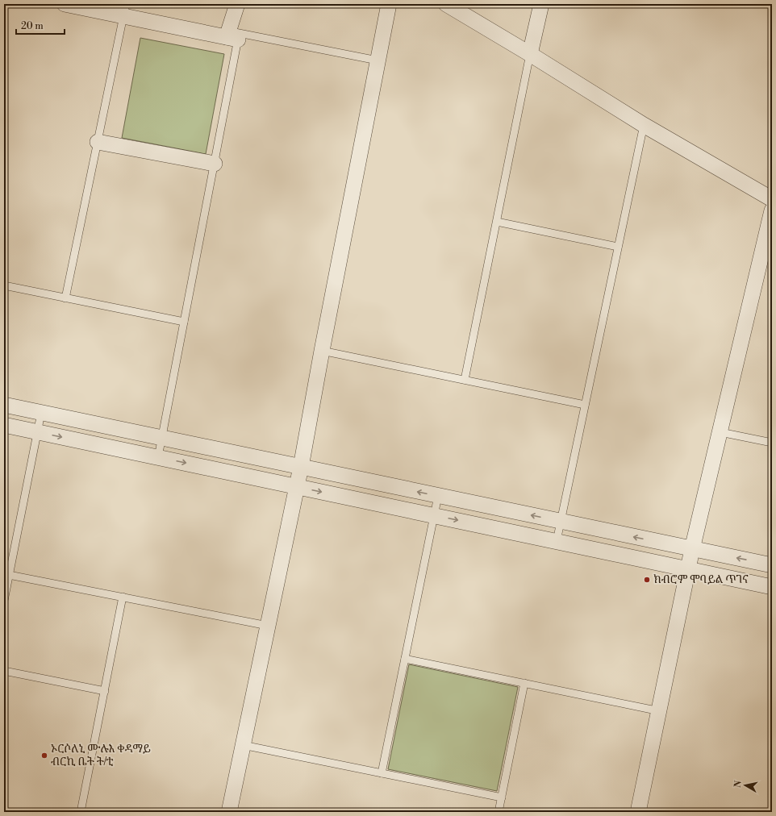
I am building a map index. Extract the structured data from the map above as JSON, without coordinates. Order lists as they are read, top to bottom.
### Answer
{
  "places": ["ክብሮም ሞባይል ጥገና", "ኦርሶለኒ ሙሉእ ቀዳማይ ብርኪ ቤት ት/ቲ"],
  "scale_bar": "20 m",
  "north": "left"
}
